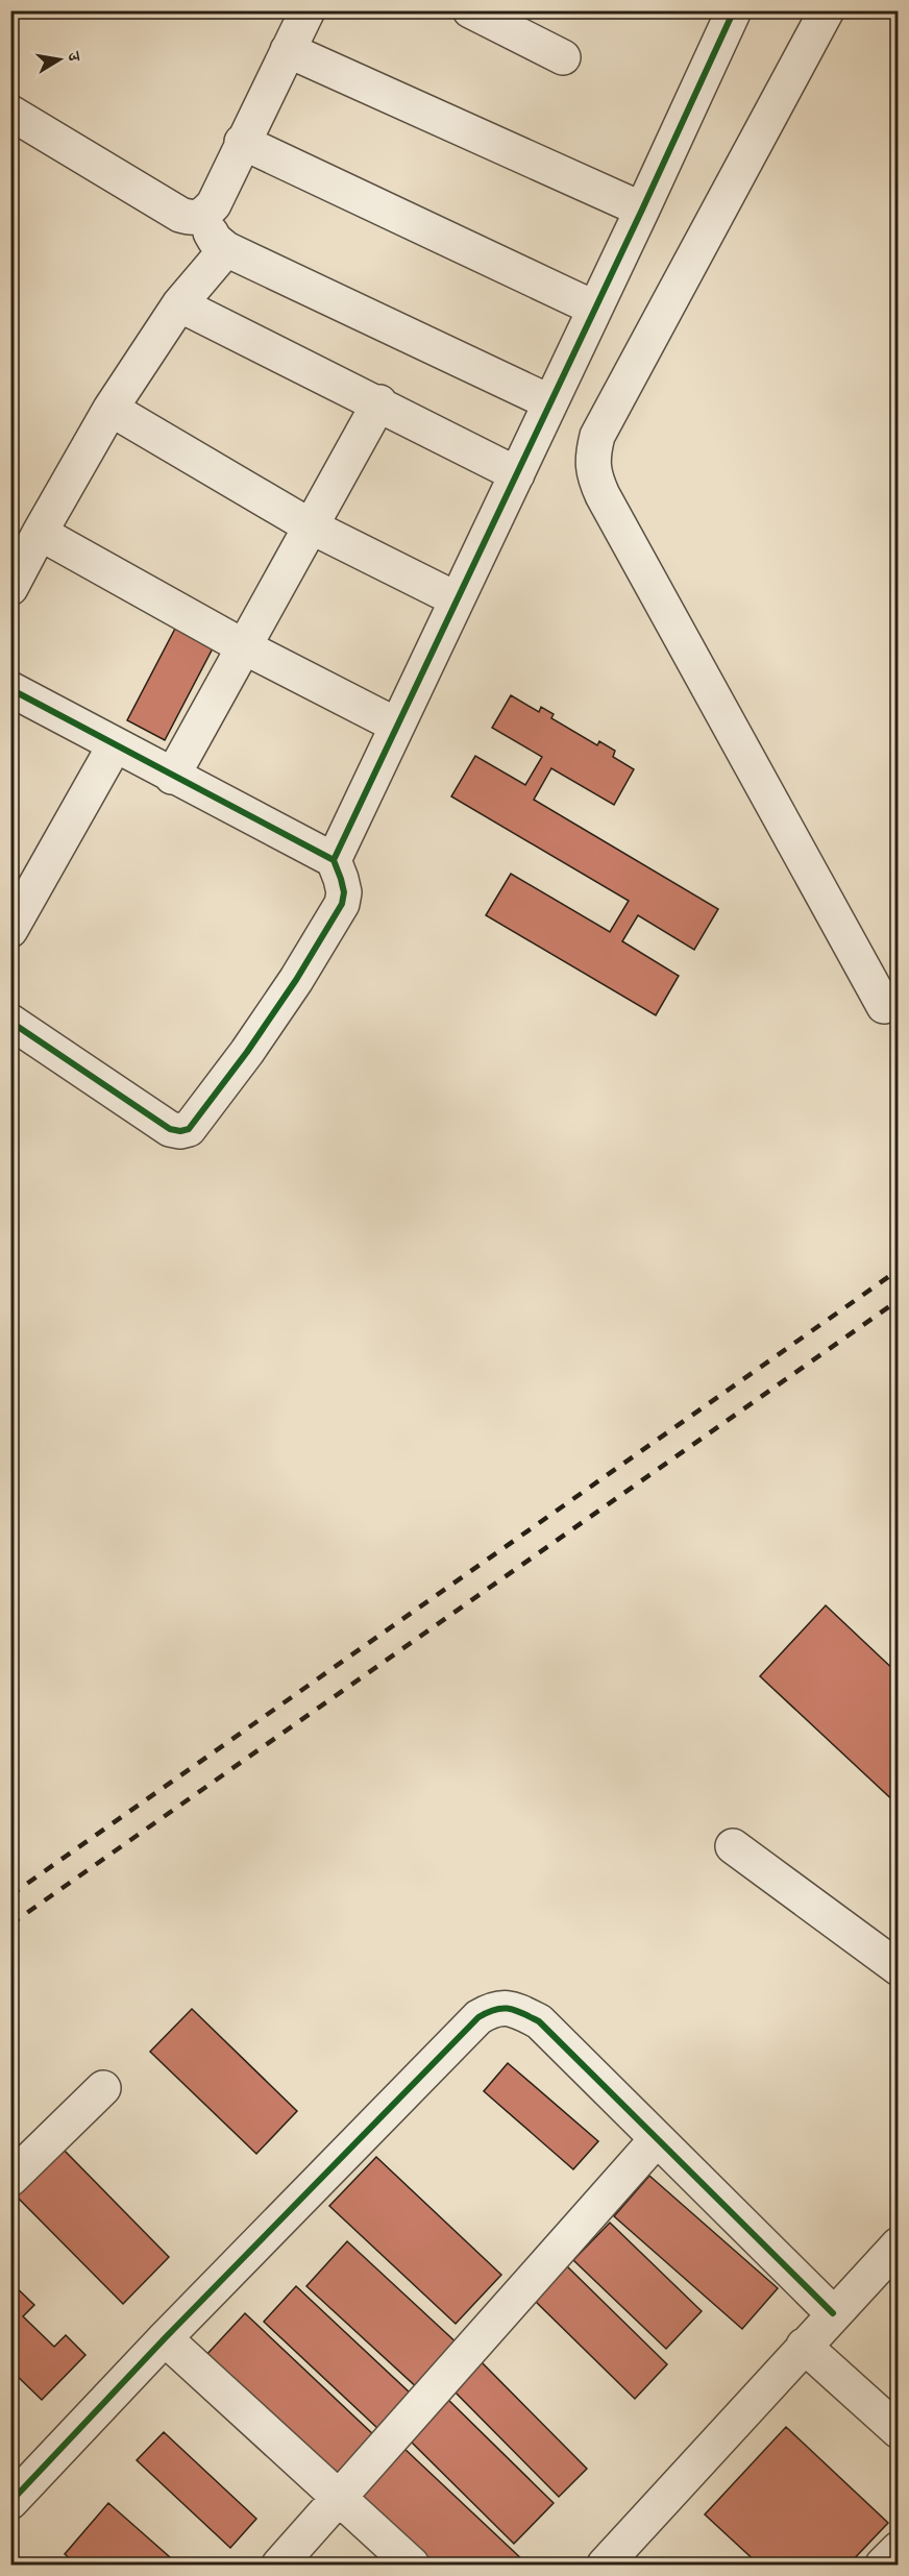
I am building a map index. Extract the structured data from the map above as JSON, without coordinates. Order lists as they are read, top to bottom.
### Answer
{
  "north": "right"
}
